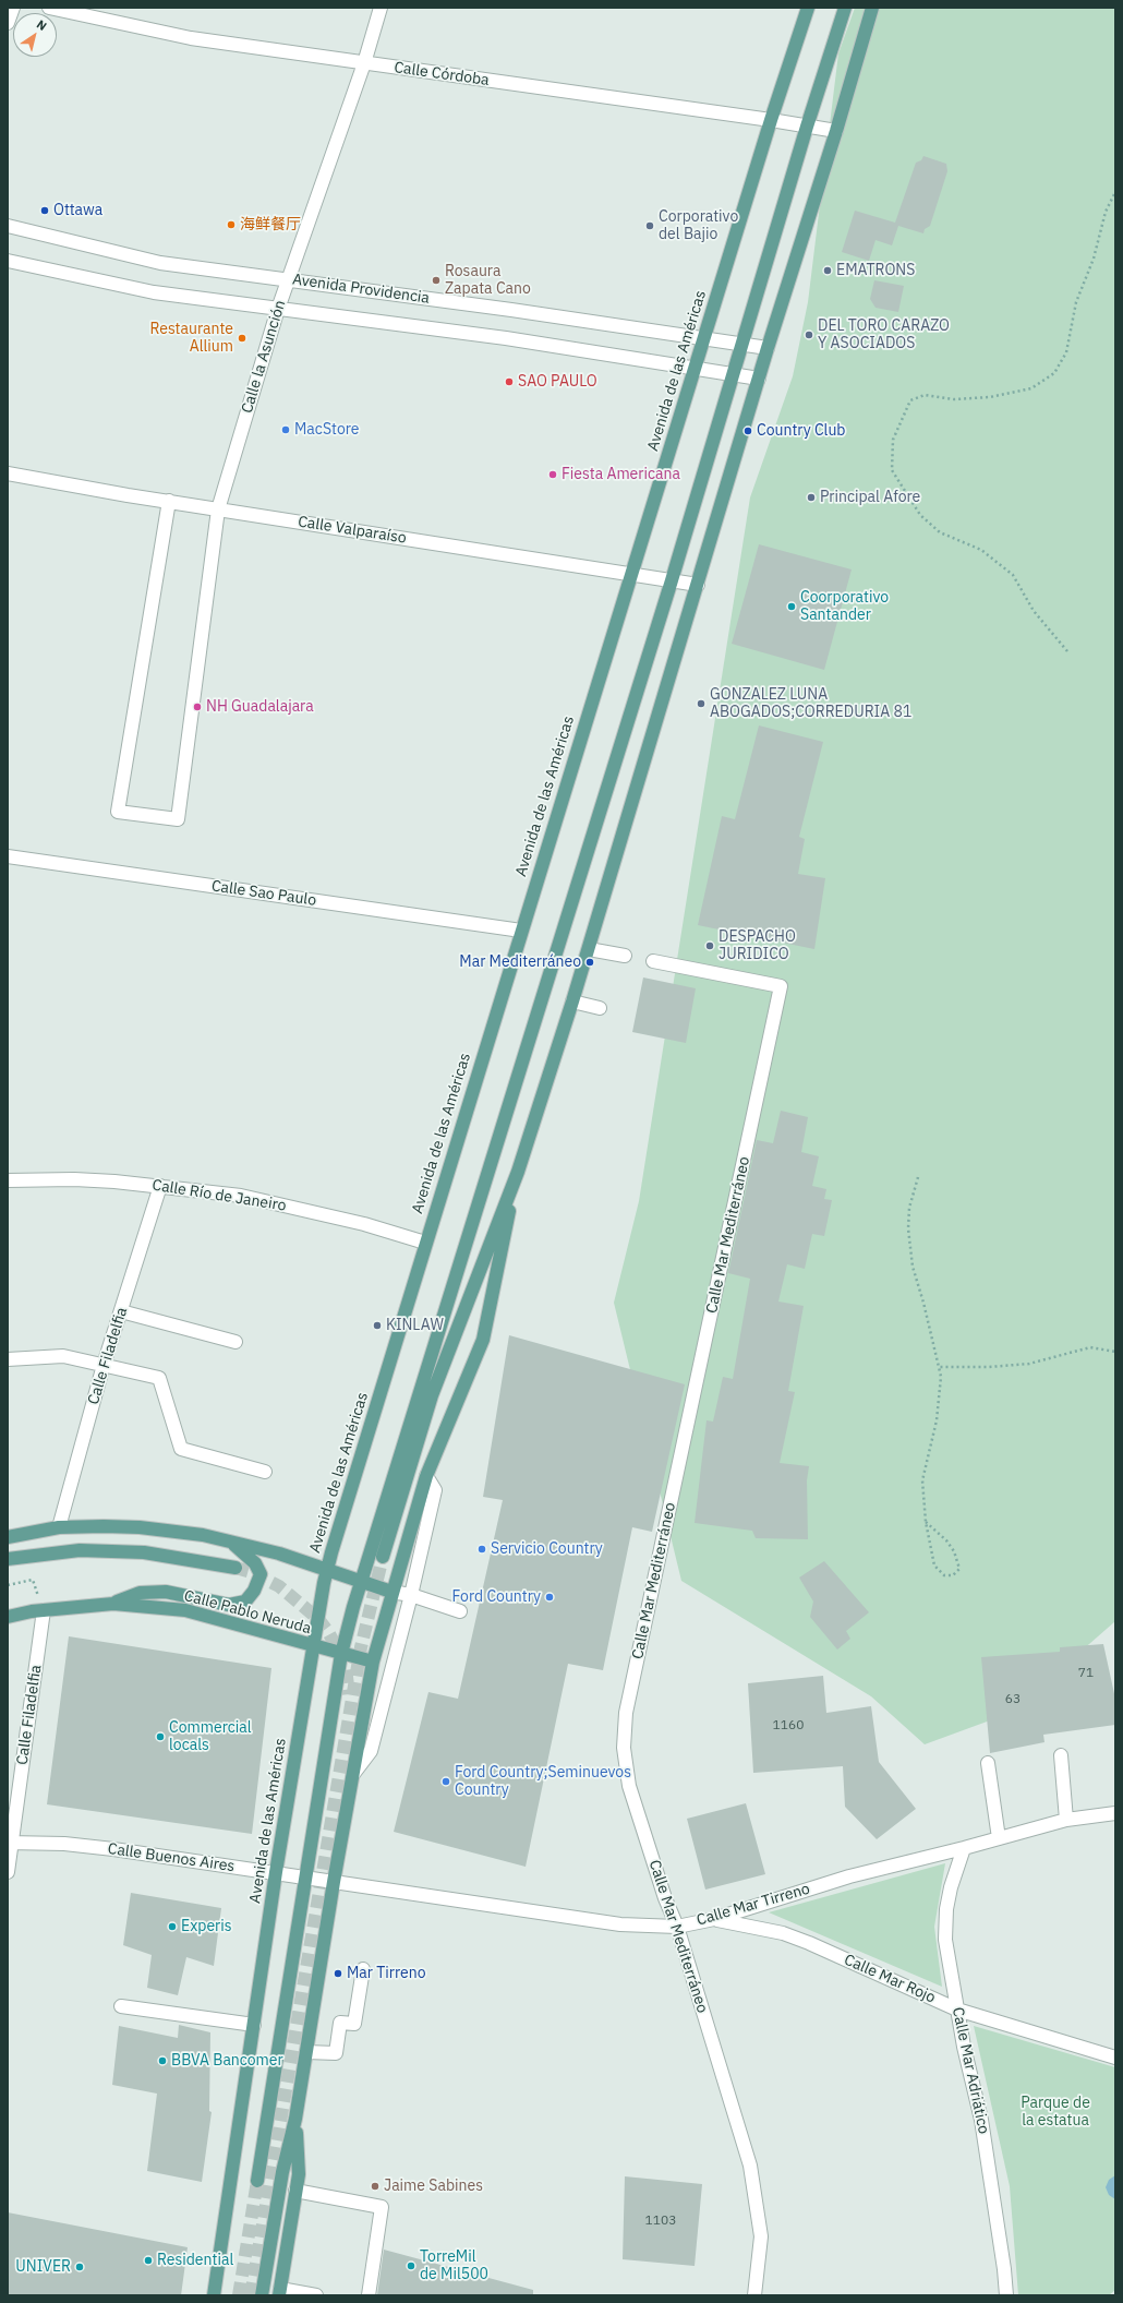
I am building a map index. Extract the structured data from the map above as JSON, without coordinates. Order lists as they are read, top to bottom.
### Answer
{
  "streets": {
    "main road": ["Avenida de las Américas", "Calle Pablo Neruda"],
    "street": [
      "Calle Córdoba",
      "Avenida Providencia",
      "Calle la Asunción",
      "Calle Valparaíso",
      "Calle Sao Paulo",
      "Calle Río de Janeiro",
      "Calle Mar Mediterráneo",
      "Calle Filadelfia",
      "Calle Buenos Aires",
      "Calle Mar Tirreno",
      "Calle Mar Rojo",
      "Calle Mar Adriático"
    ]
  },
  "crossings": [
    ["Calle Córdoba", "Calle la Asunción"],
    ["Calle Córdoba", "Avenida de las Américas"],
    ["Avenida Providencia", "Calle la Asunción"],
    ["Avenida Providencia", "Avenida de las Américas"],
    ["Calle la Asunción", "Calle Valparaíso"],
    ["Avenida de las Américas", "Calle Valparaíso"],
    ["Avenida de las Américas", "Calle Sao Paulo"],
    ["Avenida de las Américas", "Calle Río de Janeiro"],
    ["Avenida de las Américas", "Calle Pablo Neruda"],
    ["Avenida de las Américas", "Calle Buenos Aires"],
    ["Calle Río de Janeiro", "Calle Filadelfia"],
    ["Calle Mar Mediterráneo", "Calle Mar Tirreno"],
    ["Calle Filadelfia", "Calle Pablo Neruda"],
    ["Calle Filadelfia", "Calle Buenos Aires"],
    ["Calle Buenos Aires", "Calle Mar Tirreno"],
    ["Calle Mar Tirreno", "Calle Mar Rojo"],
    ["Calle Mar Tirreno", "Calle Mar Adriático"],
    ["Calle Mar Rojo", "Calle Mar Adriático"]
  ],
  "parks": ["Parque de la estatua"],
  "places": [
    "Ottawa",
    "海鲜餐厅",
    "Corporativo del Bajio",
    "EMATRONS",
    "Rosaura Zapata Cano",
    "DEL TORO CARAZO Y ASOCIADOS",
    "Restaurante Allium",
    "SAO PAULO",
    "MacStore",
    "Country Club",
    "Fiesta Americana",
    "Principal Afore",
    "Coorporativo Santander",
    "GONZALEZ LUNA ABOGADOS;CORREDURIA 81",
    "NH Guadalajara",
    "DESPACHO JURIDICO",
    "Mar Mediterráneo",
    "KINLAW",
    "Servicio Country",
    "Ford Country",
    "Commercial locals",
    "Ford Country;Seminuevos Country",
    "Experis",
    "Mar Tirreno",
    "BBVA Bancomer",
    "Jaime Sabines",
    "Residential",
    "TorreMil de Mil500",
    "UNIVER"
  ],
  "house_numbers": [
    "71",
    "63",
    "1160",
    "1103"
  ],
  "north": "top right"
}
